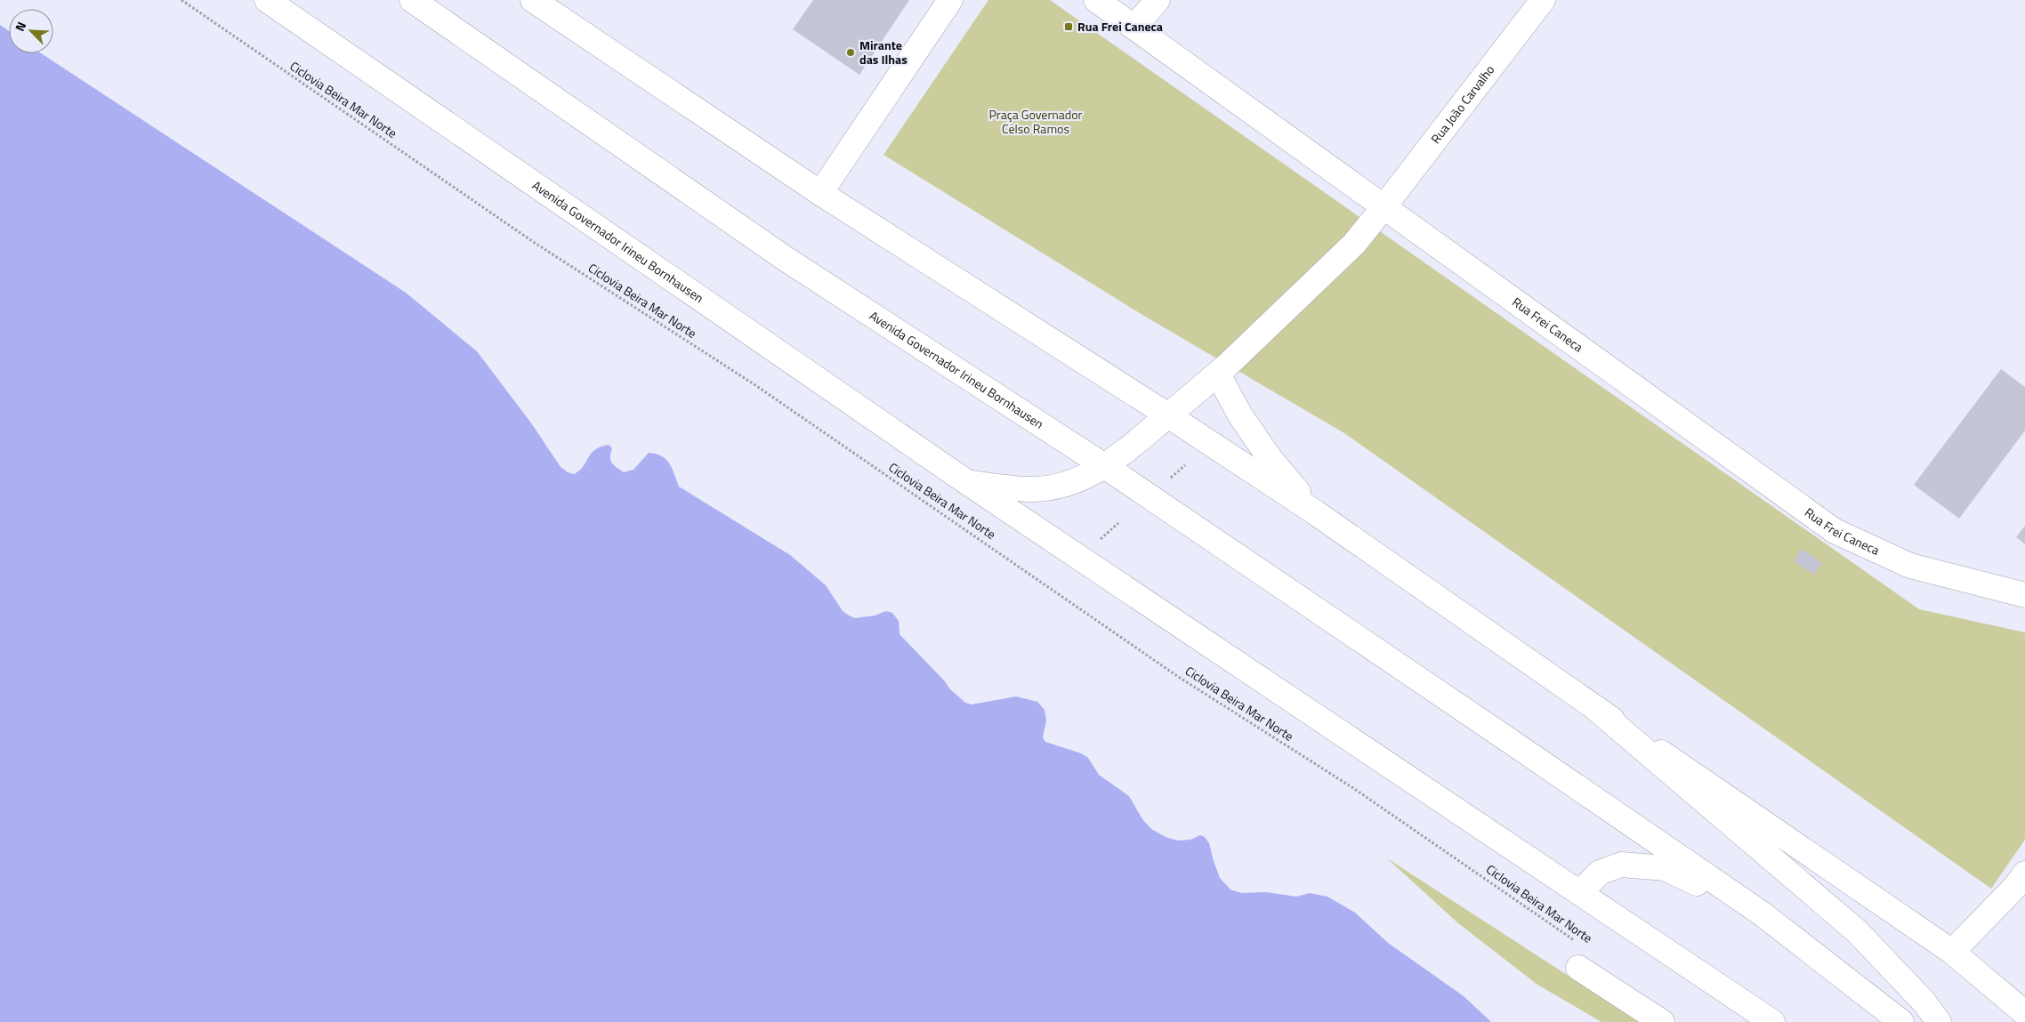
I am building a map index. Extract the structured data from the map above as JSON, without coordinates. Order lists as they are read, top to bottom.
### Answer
{
  "streets": {
    "main road": ["Rua João Carvalho", "Avenida Governador Irineu Bornhausen", "Rua Frei Caneca"],
    "path": ["Ciclovia Beira Mar Norte"]
  },
  "crossings": [
    ["Rua João Carvalho", "Rua Frei Caneca"]
  ],
  "parks": ["Praça Governador Celso Ramos"],
  "places": {
    "transit": ["Rua Frei Caneca"],
    "other": ["Mirante das Ilhas"]
  },
  "north": "top left"
}
